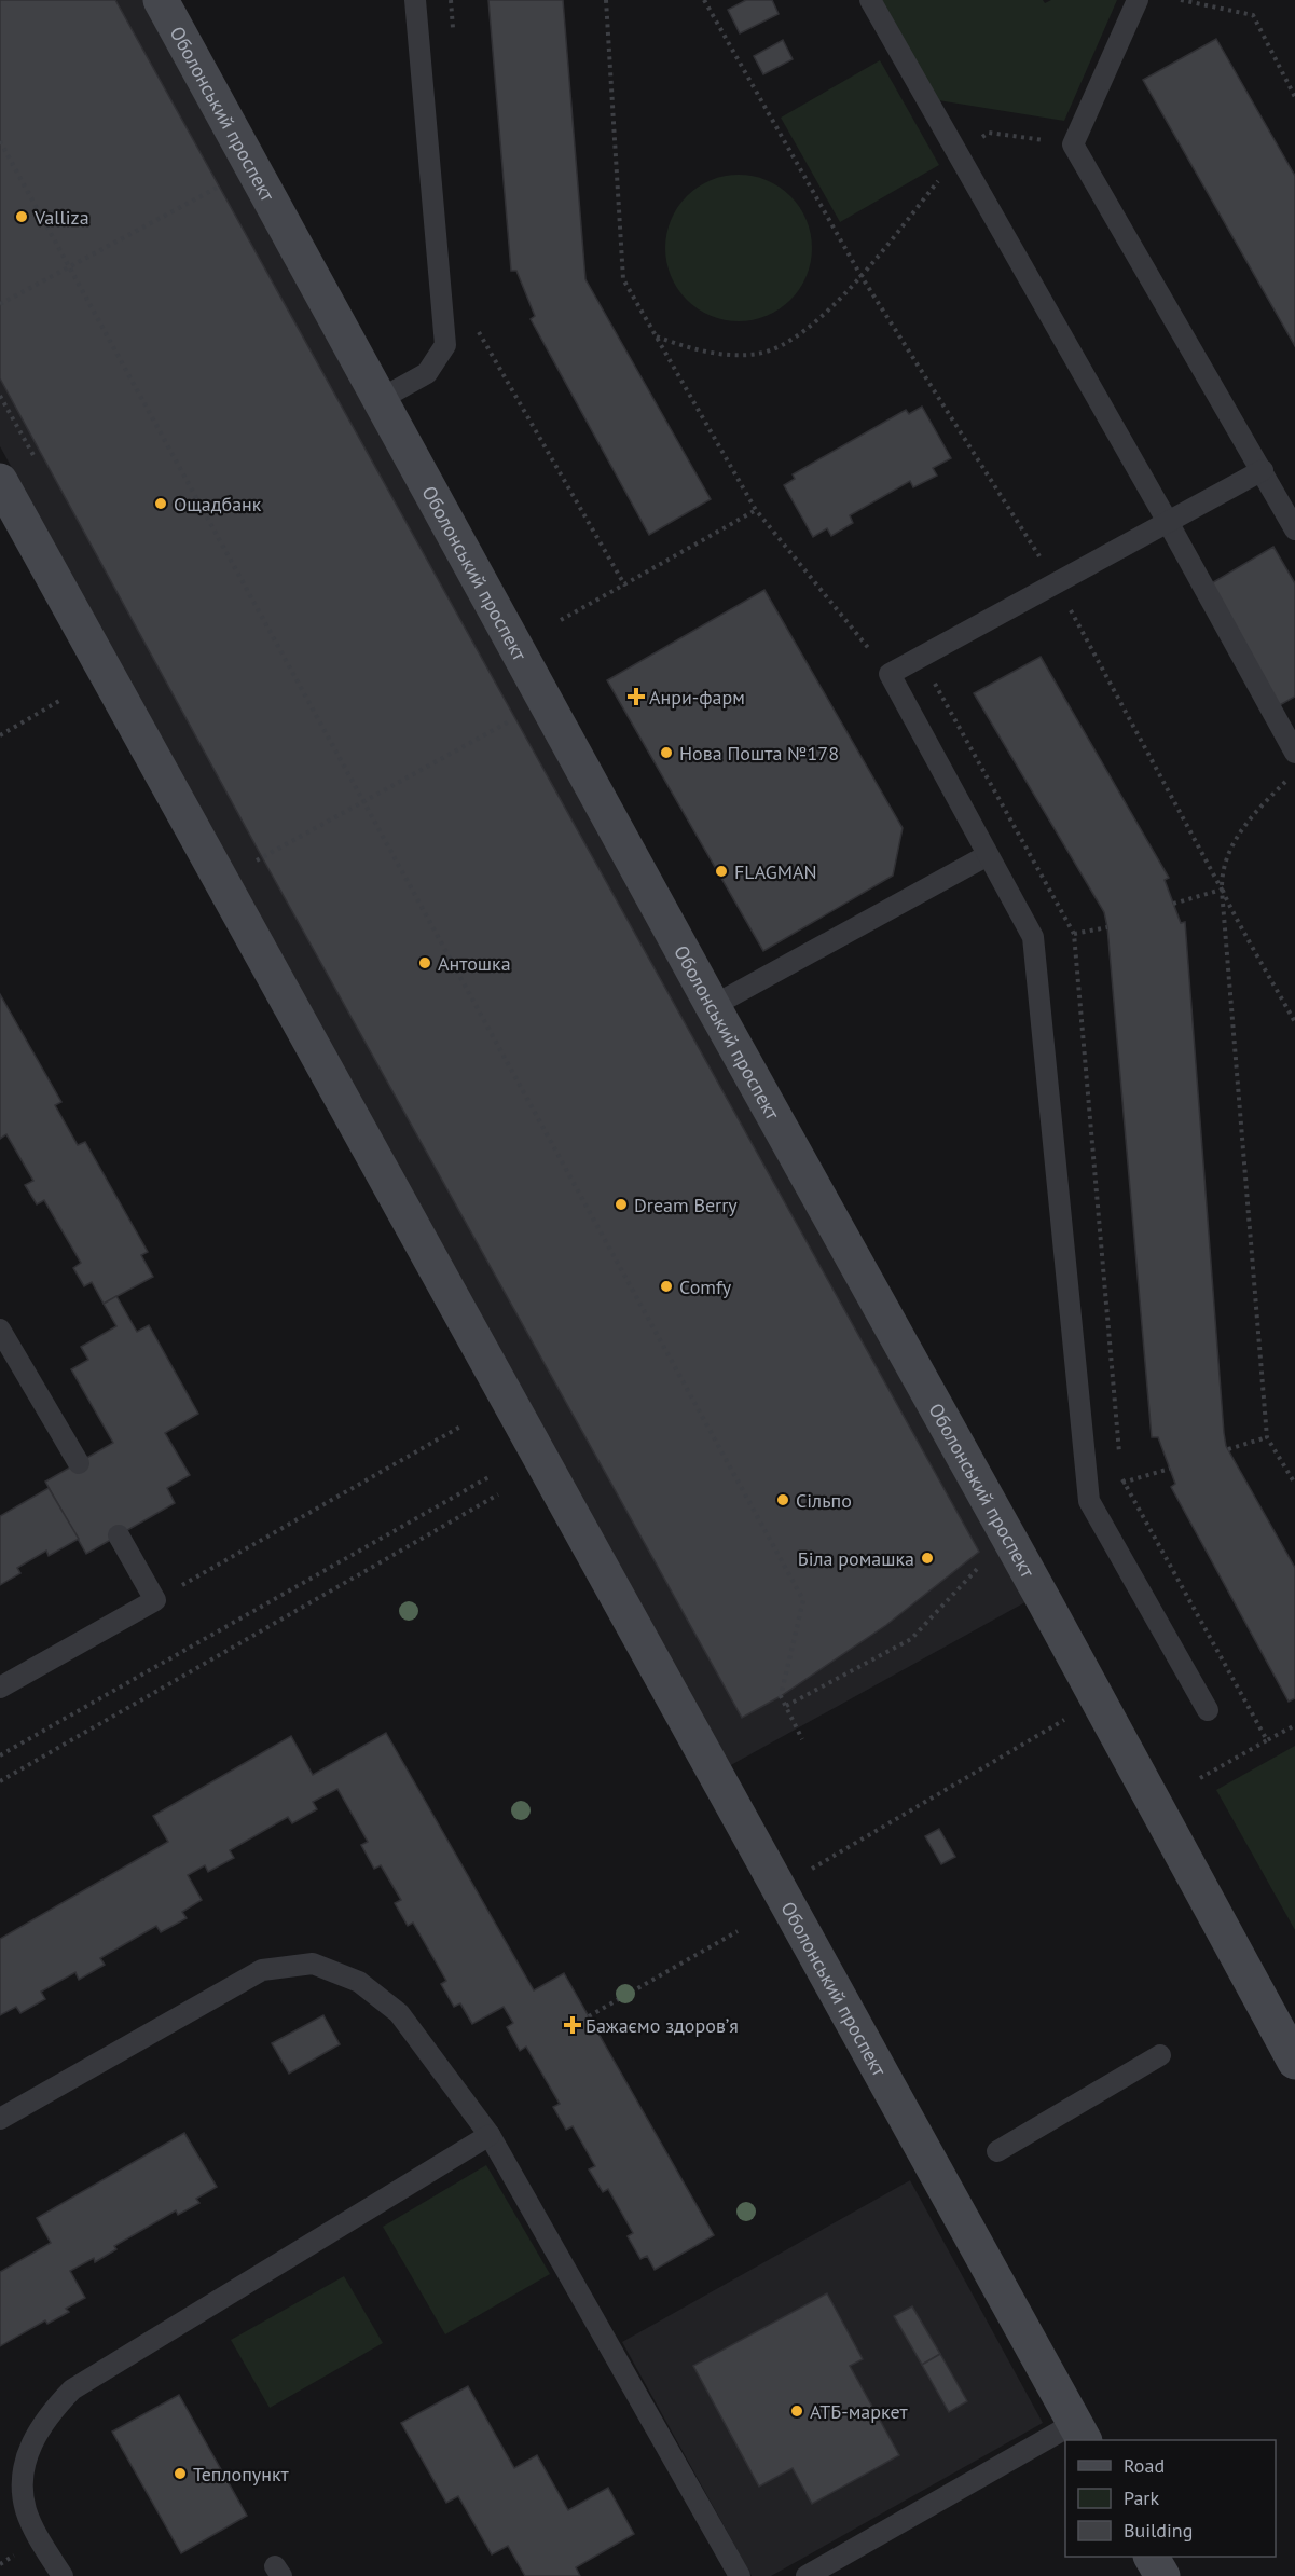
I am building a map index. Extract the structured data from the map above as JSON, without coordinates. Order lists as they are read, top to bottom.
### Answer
{
  "streets": {
    "main road": ["Оболонський проспект"]
  },
  "places": {
    "other": [
      "Valliza",
      "Ощадбанк",
      "Нова Пошта №178",
      "FLAGMAN",
      "Антошка",
      "Dream Berry",
      "Comfy",
      "Сільпо",
      "Біла ромашка",
      "АТБ-маркет",
      "Теплопункт"
    ],
    "health": ["Анри-фарм", "Бажаємо здоровʼя"]
  },
  "legend": ["Road", "Park", "Building"]
}
